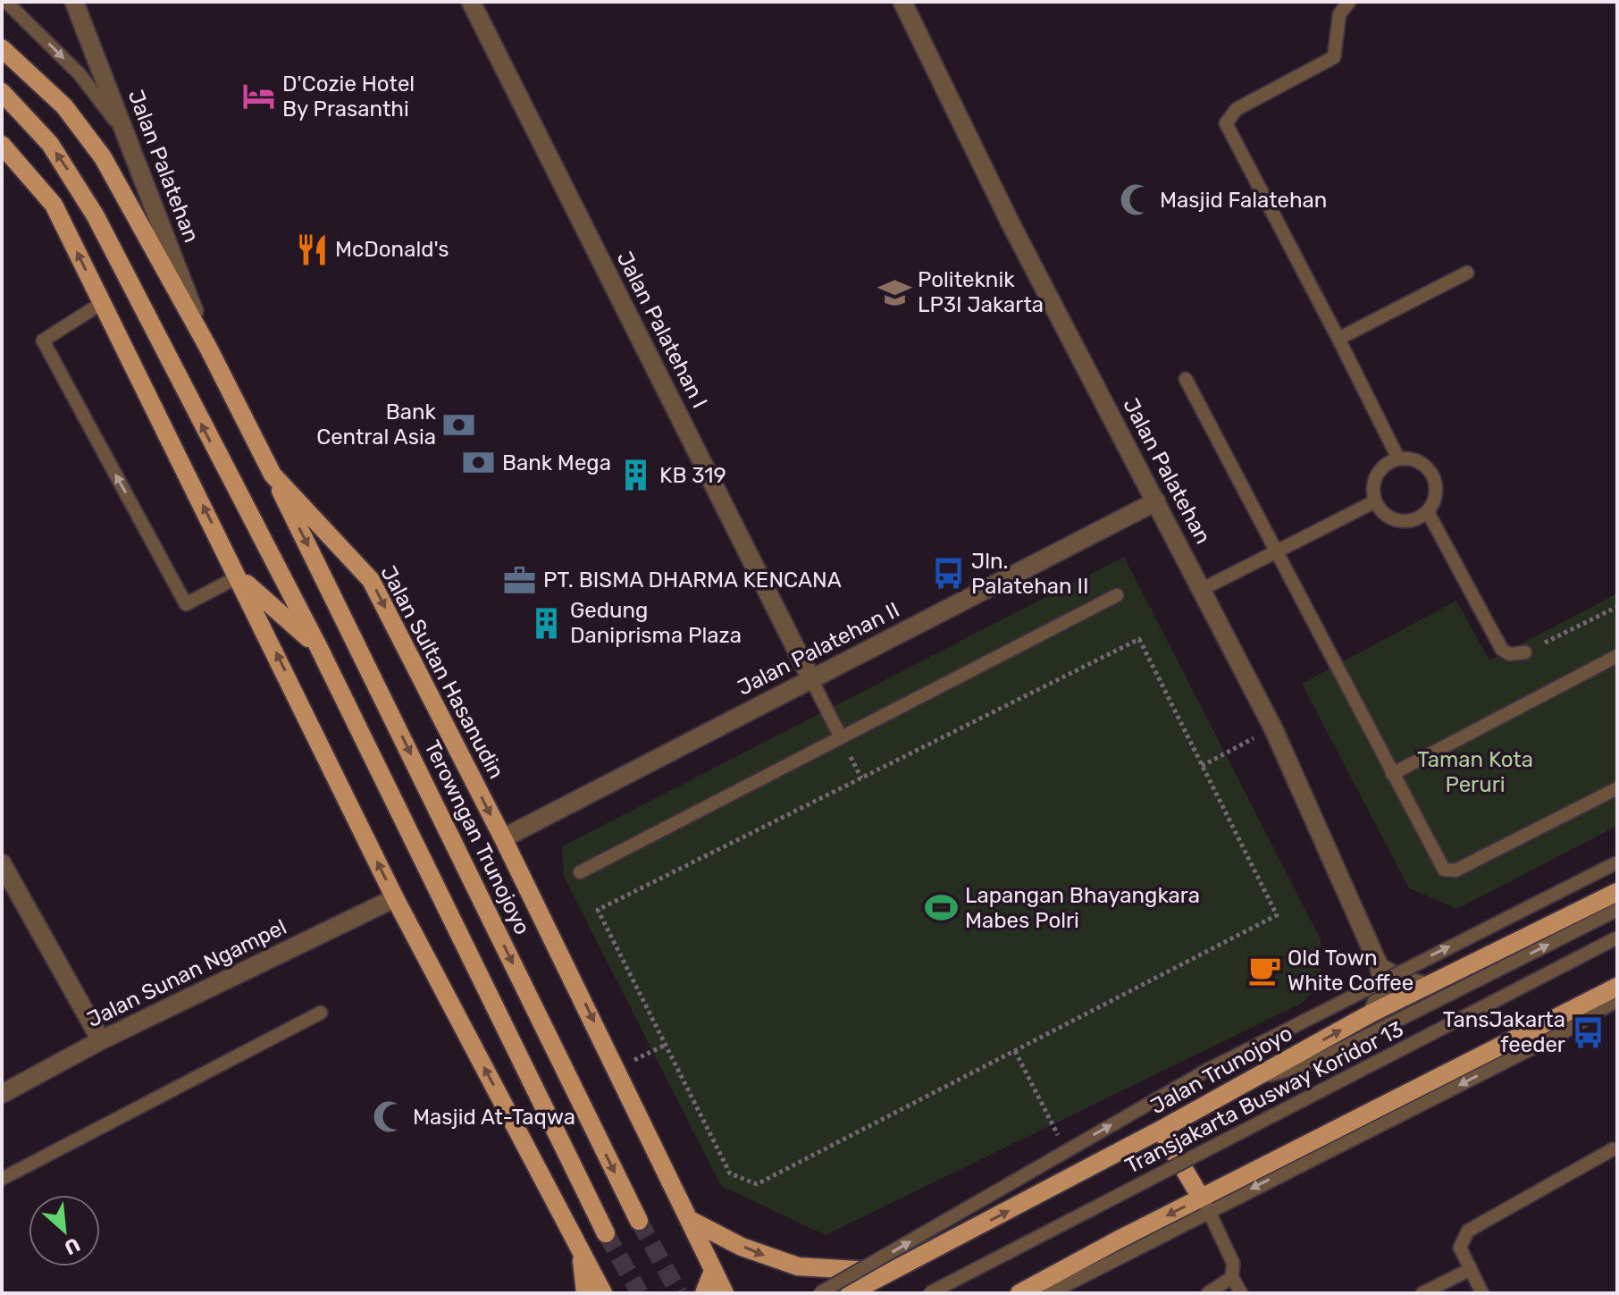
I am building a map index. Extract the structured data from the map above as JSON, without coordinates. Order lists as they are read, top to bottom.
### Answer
{
  "streets": {
    "main road": ["Jalan Sultan Hasanudin", "Terowngan Trunojoyo", "Jalan Trunojoyo"],
    "street": [
      "Jalan Palatehan",
      "Jalan Palatehan I",
      "Jalan Palatehan II",
      "Jalan Sunan Ngampel"
    ],
    "lane": ["Transjakarta Busway Koridor 13"]
  },
  "crossings": [
    ["Jalan Palatehan", "Jalan Palatehan II"],
    ["Jalan Palatehan", "Jalan Sultan Hasanudin"],
    ["Jalan Palatehan", "Jalan Trunojoyo"],
    ["Jalan Palatehan I", "Jalan Palatehan II"],
    ["Jalan Palatehan II", "Jalan Sultan Hasanudin"],
    ["Jalan Sultan Hasanudin", "Terowngan Trunojoyo"]
  ],
  "parks": ["Taman Kota Peruri"],
  "places": {
    "hotel": ["D'Cozie Hotel By Prasanthi"],
    "mosque": ["Masjid Falatehan", "Masjid At-Taqwa"],
    "restaurant": ["McDonald's"],
    "school or university": ["Politeknik LP3I Jakarta"],
    "bank": ["Bank Central Asia", "Bank Mega"],
    "building": ["KB 319", "Gedung Daniprisma Plaza"],
    "bus stop": ["Jln. Palatehan II", "TansJakarta feeder"],
    "office": ["PT. BISMA DHARMA KENCANA"],
    "sports": ["Lapangan Bhayangkara Mabes Polri"],
    "cafe": ["Old Town White Coffee"]
  },
  "north": "bottom right"
}
